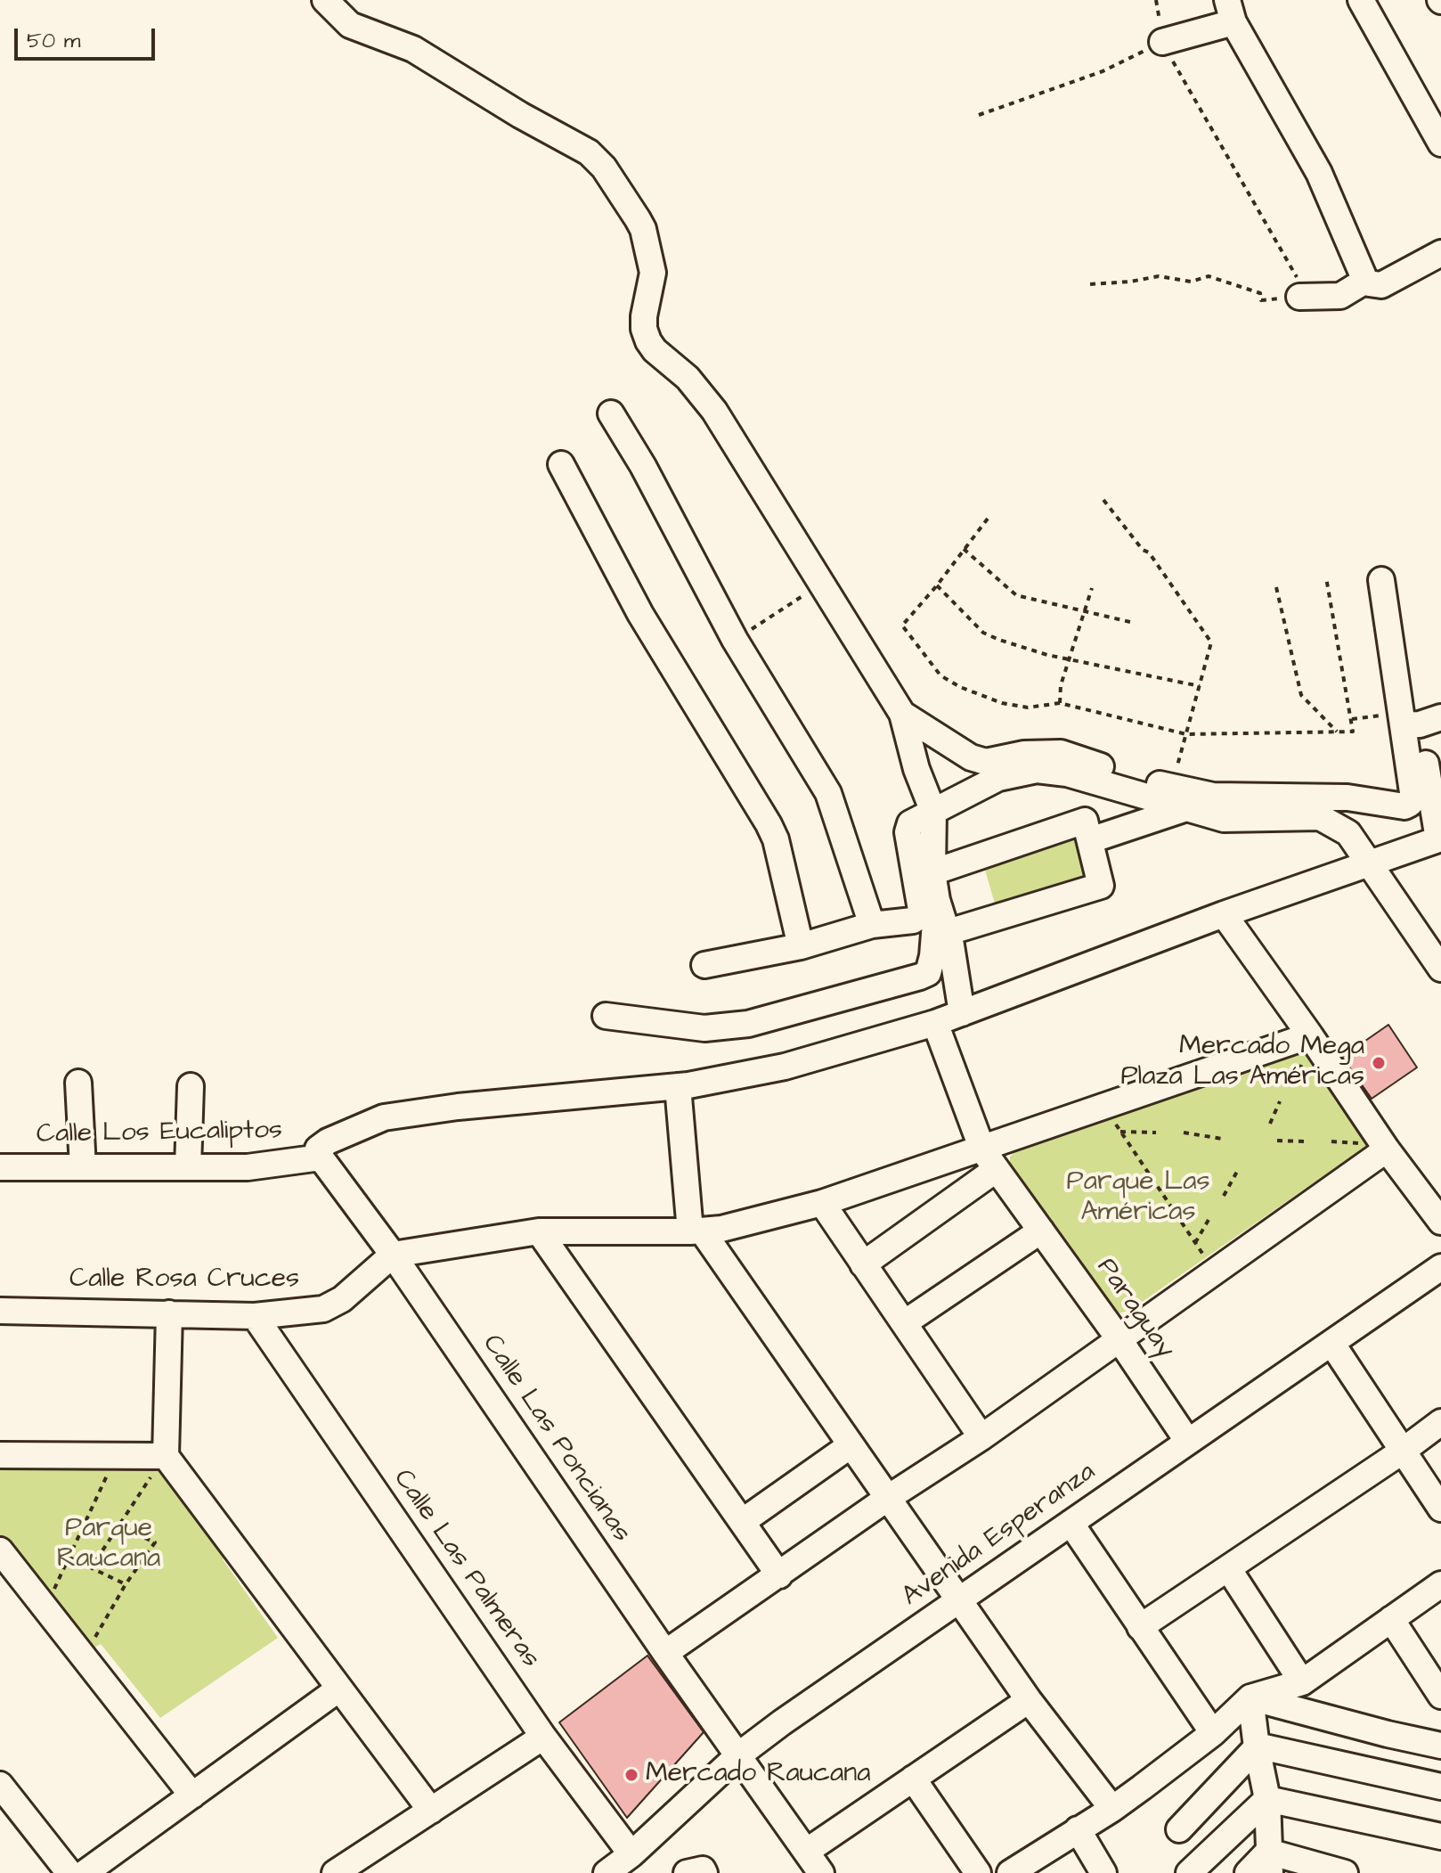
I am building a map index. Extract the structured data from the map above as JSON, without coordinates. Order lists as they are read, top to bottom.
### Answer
{
  "streets": {
    "street": [
      "Calle Los Eucaliptos",
      "Calle Rosa Cruces",
      "Paraguay",
      "Calle Las Poncianas",
      "Avenida Esperanza",
      "Calle Las Palmeras"
    ]
  },
  "crossings": [
    ["Calle Los Eucaliptos", "Calle Las Poncianas"],
    ["Calle Rosa Cruces", "Calle Las Poncianas"],
    ["Calle Rosa Cruces", "Calle Las Palmeras"],
    ["Paraguay", "Avenida Esperanza"],
    ["Calle Las Poncianas", "Avenida Esperanza"],
    ["Avenida Esperanza", "Calle Las Palmeras"]
  ],
  "parks": ["Parque Las Américas", "Parque Raucana"],
  "places": ["Mercado Mega Plaza Las Américas", "Mercado Raucana"],
  "scale_bar": "50 m"
}
